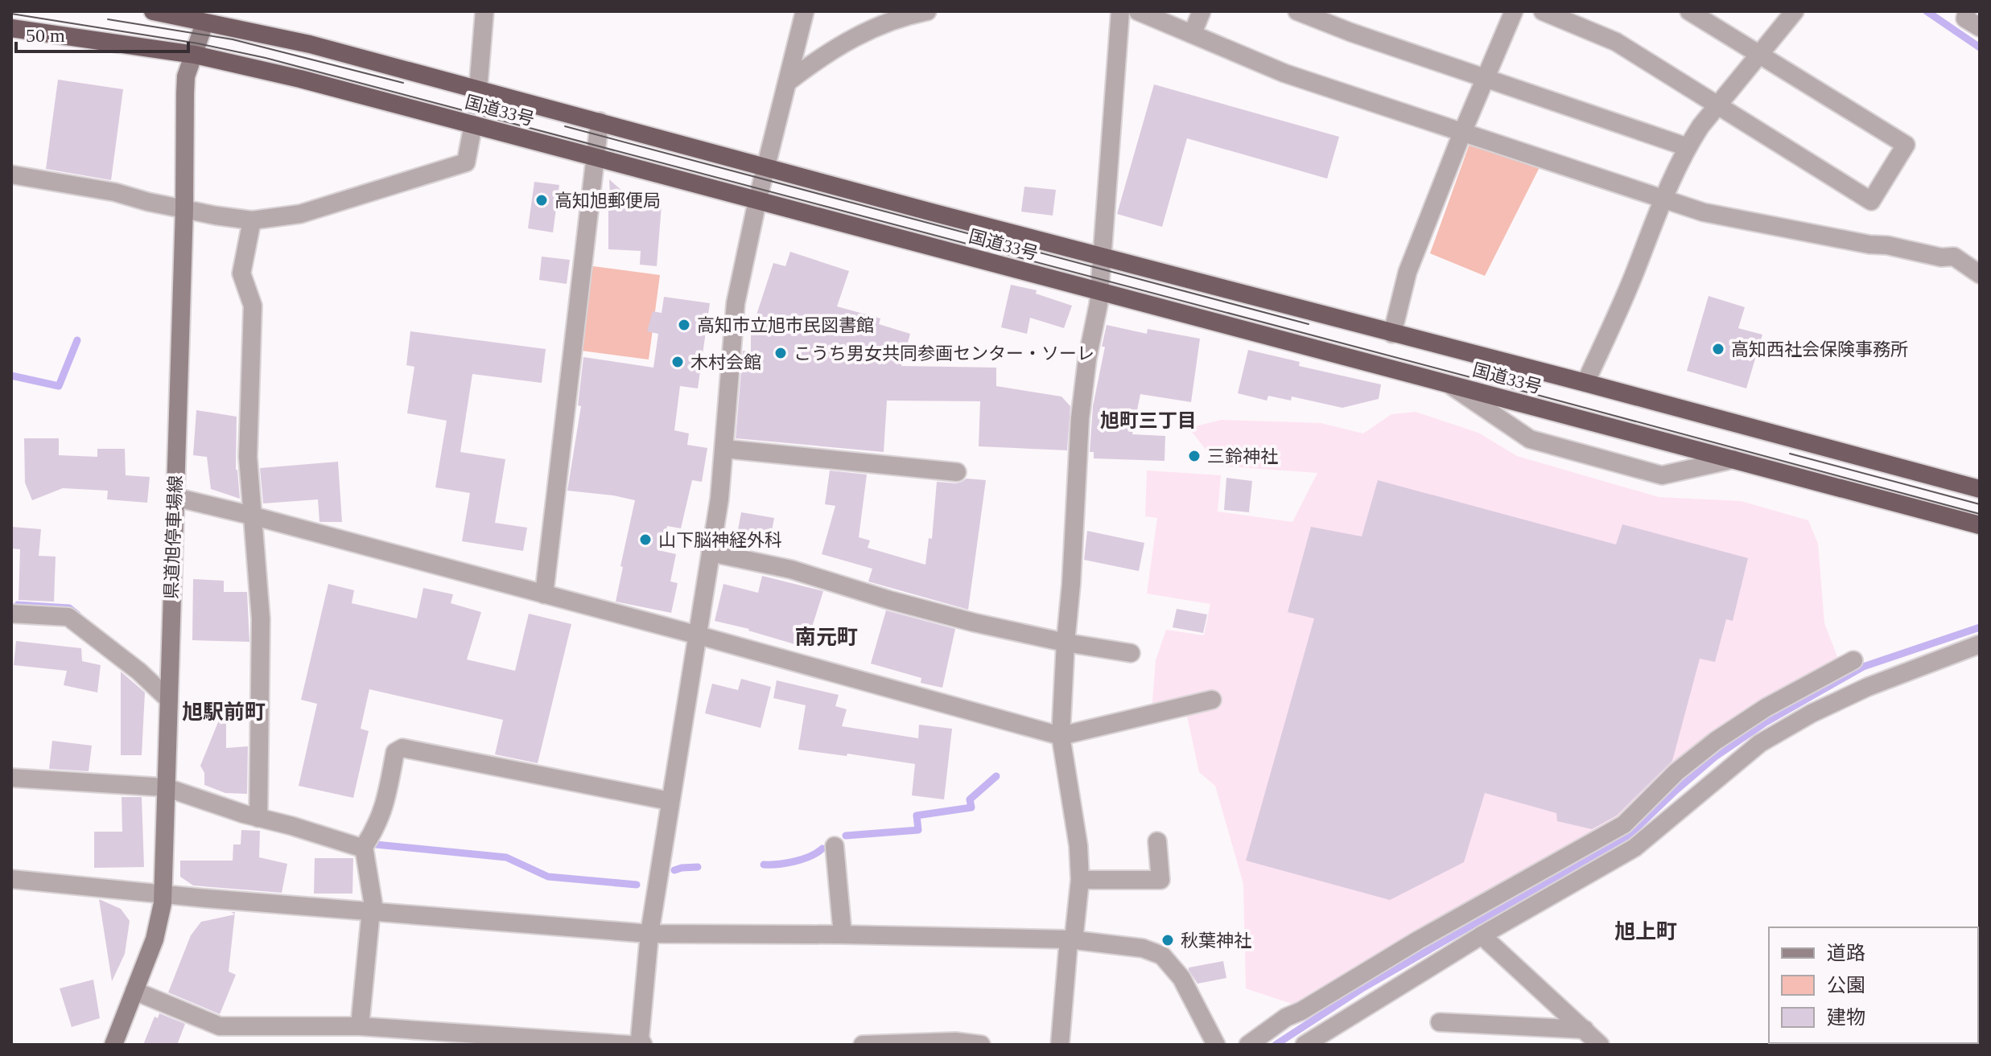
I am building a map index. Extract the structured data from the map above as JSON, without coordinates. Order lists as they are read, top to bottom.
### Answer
{
  "streets": {
    "highway": ["国道33号"],
    "main road": ["県道旭停車場線"]
  },
  "crossings": [
    ["国道33号", "県道旭停車場線"]
  ],
  "districts": [
    "旭町三丁目",
    "南元町",
    "旭駅前町",
    "旭上町"
  ],
  "places": [
    "高知旭郵便局",
    "高知市立旭市民図書館",
    "高知西社会保険事務所",
    "こうち男女共同参画センター・ソーレ",
    "木村会館",
    "三鈴神社",
    "山下脳神経外科",
    "秋葉神社"
  ],
  "legend": ["道路", "公園", "建物"],
  "scale_bar": "50 m"
}
